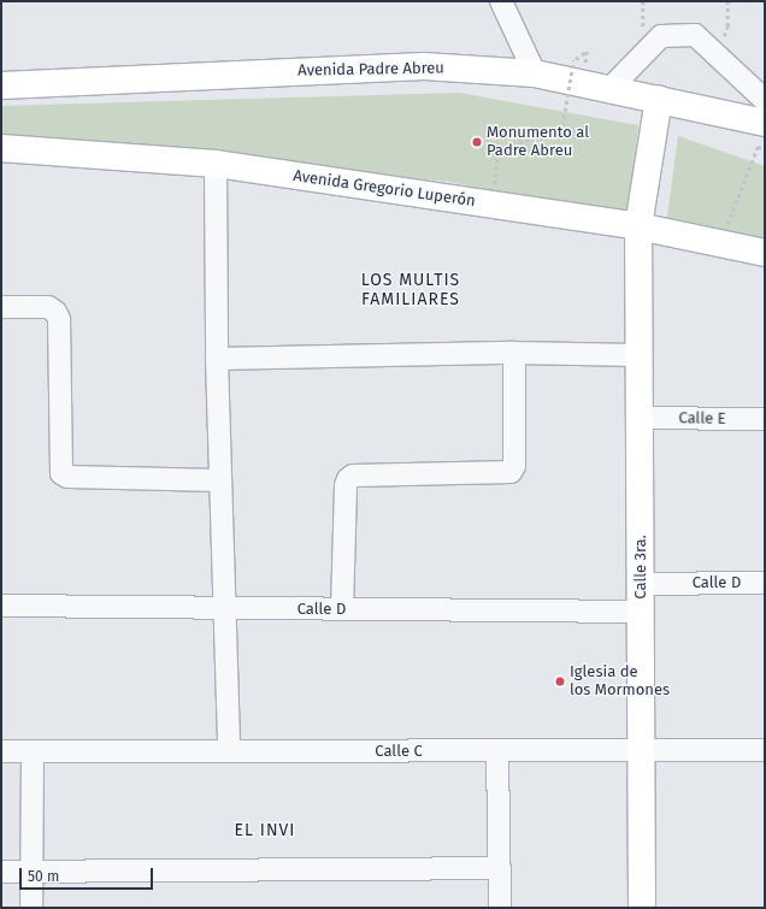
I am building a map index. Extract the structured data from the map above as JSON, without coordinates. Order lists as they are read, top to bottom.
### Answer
{
  "streets": {
    "main road": ["Avenida Padre Abreu", "Avenida Gregorio Luperón", "Calle 3ra."],
    "street": ["Calle E", "Calle D", "Calle C"]
  },
  "crossings": [
    ["Avenida Padre Abreu", "Calle 3ra."],
    ["Avenida Gregorio Luperón", "Calle 3ra."],
    ["Calle E", "Calle 3ra."],
    ["Calle 3ra.", "Calle D"],
    ["Calle 3ra.", "Calle C"]
  ],
  "districts": ["LOS MULTIS FAMILIARES", "EL INVI"],
  "places": ["Monumento al Padre Abreu", "Iglesia de los Mormones"],
  "scale_bar": "50 m"
}
